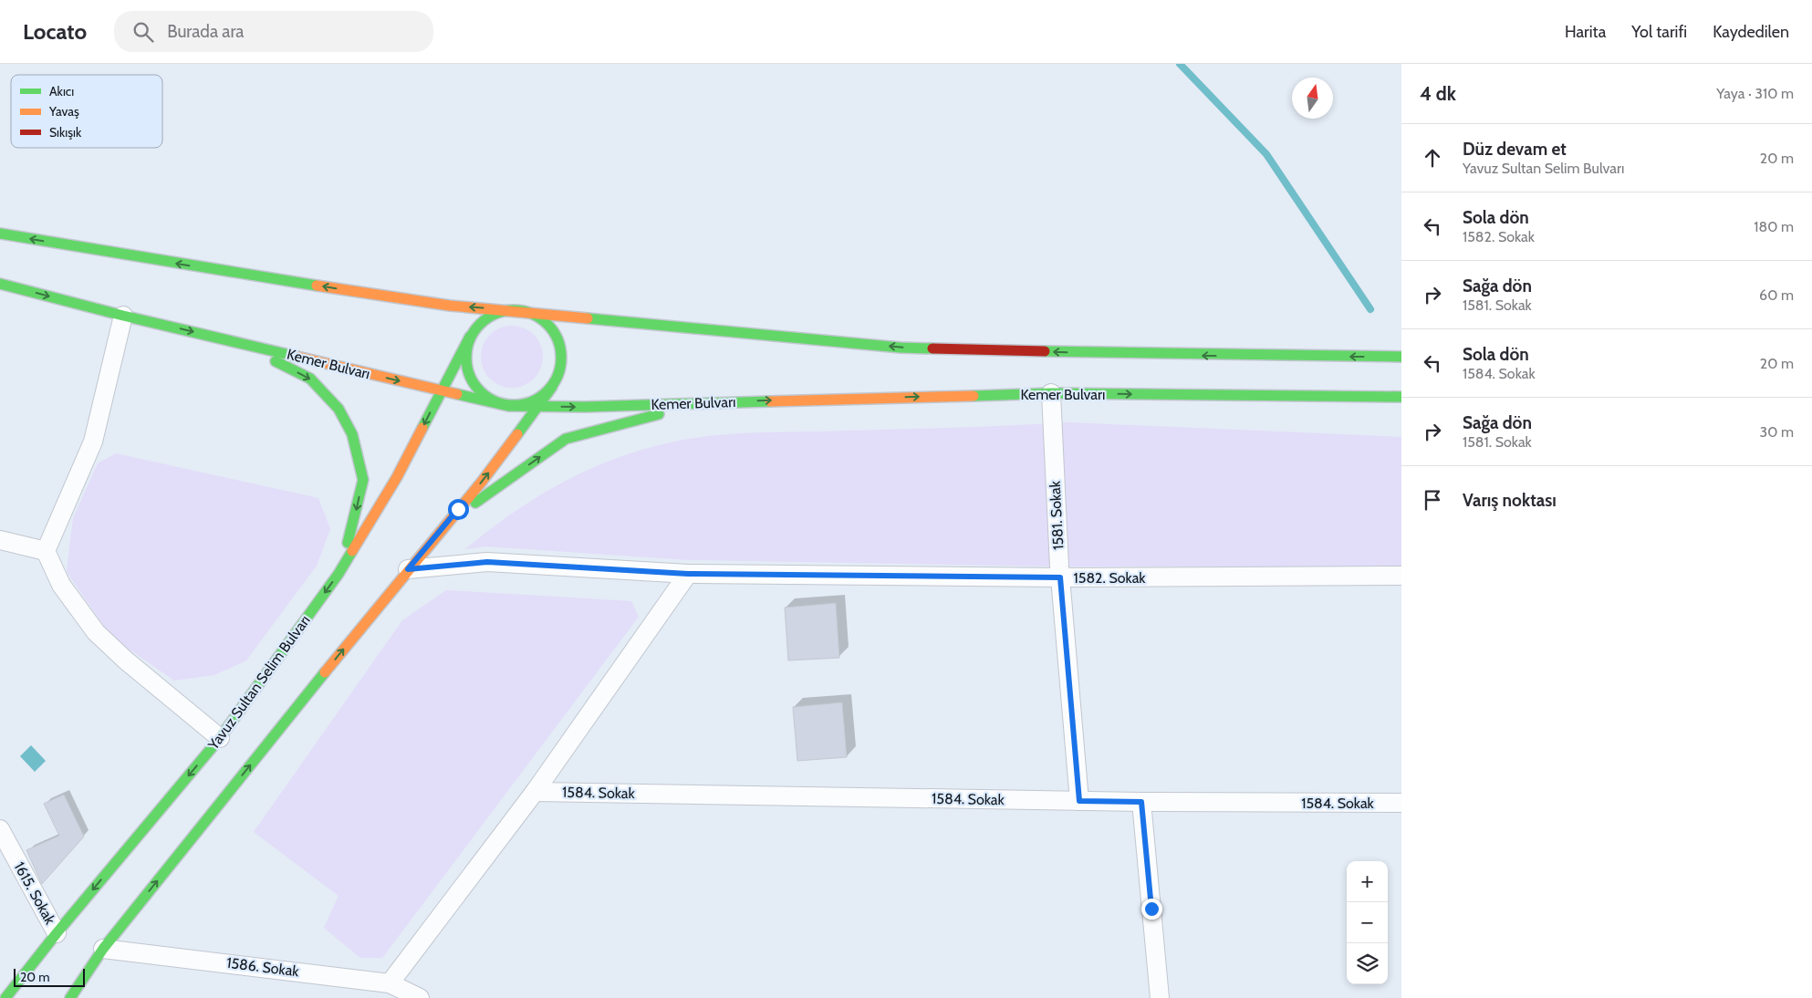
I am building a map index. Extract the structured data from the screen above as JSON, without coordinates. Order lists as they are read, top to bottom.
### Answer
{
  "streets": {
    "main road": ["Kemer Bulvarı", "Yavuz Sultan Selim Bulvarı"],
    "street": [
      "1581. Sokak",
      "1582. Sokak",
      "1584. Sokak",
      "1615. Sokak",
      "1586. Sokak"
    ]
  },
  "crossings": [
    ["Kemer Bulvarı", "1581. Sokak"],
    ["Kemer Bulvarı", "Yavuz Sultan Selim Bulvarı"],
    ["1581. Sokak", "1582. Sokak"],
    ["1581. Sokak", "1584. Sokak"],
    ["1582. Sokak", "1584. Sokak"],
    ["Yavuz Sultan Selim Bulvarı", "1615. Sokak"],
    ["1584. Sokak", "1586. Sokak"]
  ],
  "legend": ["Akıcı", "Yavaş", "Sıkışık"],
  "scale_bar": "20 m",
  "north": "top",
  "page": {
    "header": "Locato",
    "search": "Burada ara",
    "nav": ["Harita", "Yol tarifi", "Kaydedilen"],
    "heading": ["4 dk", "Yaya · 310 m"],
    "list": [
      ["Düz devam et", "Yavuz Sultan Selim Bulvarı", "20 m"],
      ["Sola dön", "1582. Sokak", "180 m"],
      ["Sağa dön", "1581. Sokak", "60 m"],
      ["Sola dön", "1584. Sokak", "20 m"],
      ["Sağa dön", "1581. Sokak", "30 m"],
      "Varış noktası"
    ],
    "map_buttons": ["+", "−"],
    "scale": "20 m"
  }
}
